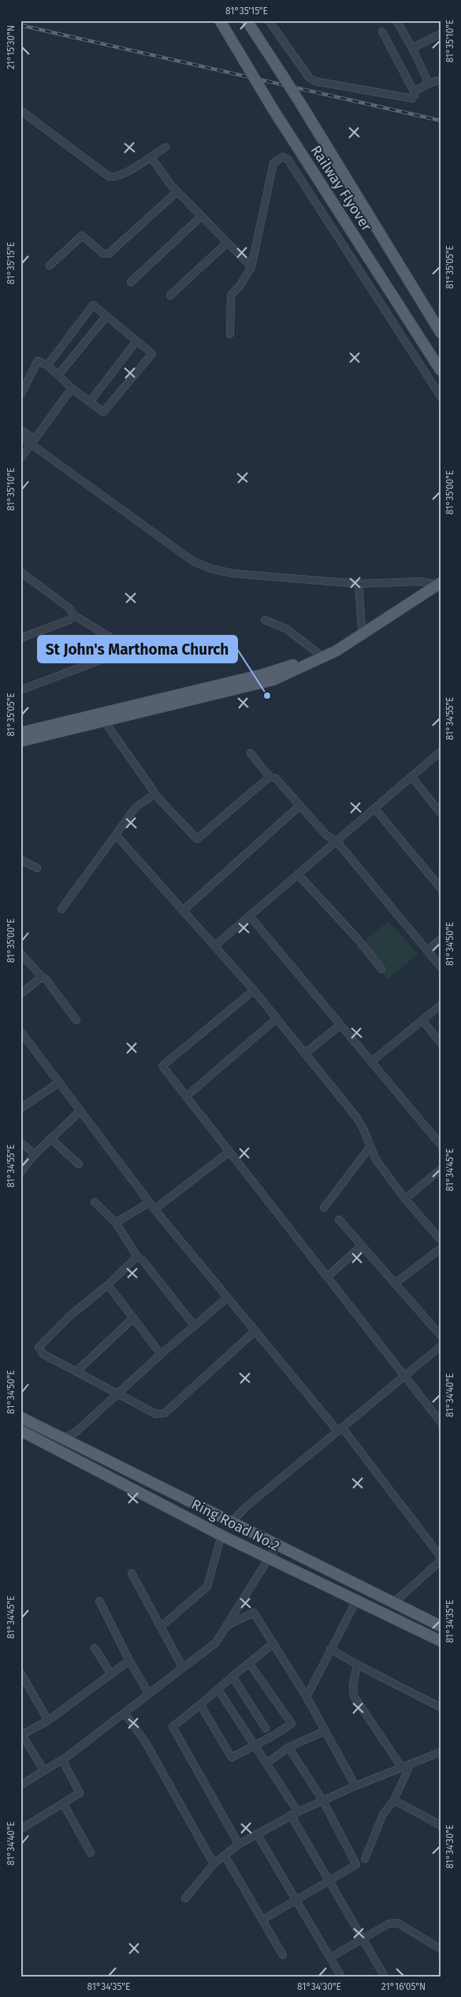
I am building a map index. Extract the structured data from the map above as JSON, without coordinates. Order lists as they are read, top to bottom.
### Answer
{
  "streets": {
    "main road": ["Railway Flyover", "Ring Road No.2"]
  },
  "places": ["St John's Marthoma Church"],
  "coordinates": [
    "81°35'15\"E",
    "81°35'10\"E",
    "21°15'30\"N",
    "81°35'05\"E",
    "81°35'00\"E",
    "81°34'55\"E",
    "81°34'50\"E",
    "81°34'45\"E",
    "81°34'40\"E",
    "81°34'35\"E",
    "81°34'30\"E",
    "21°16'05\"N"
  ]
}
